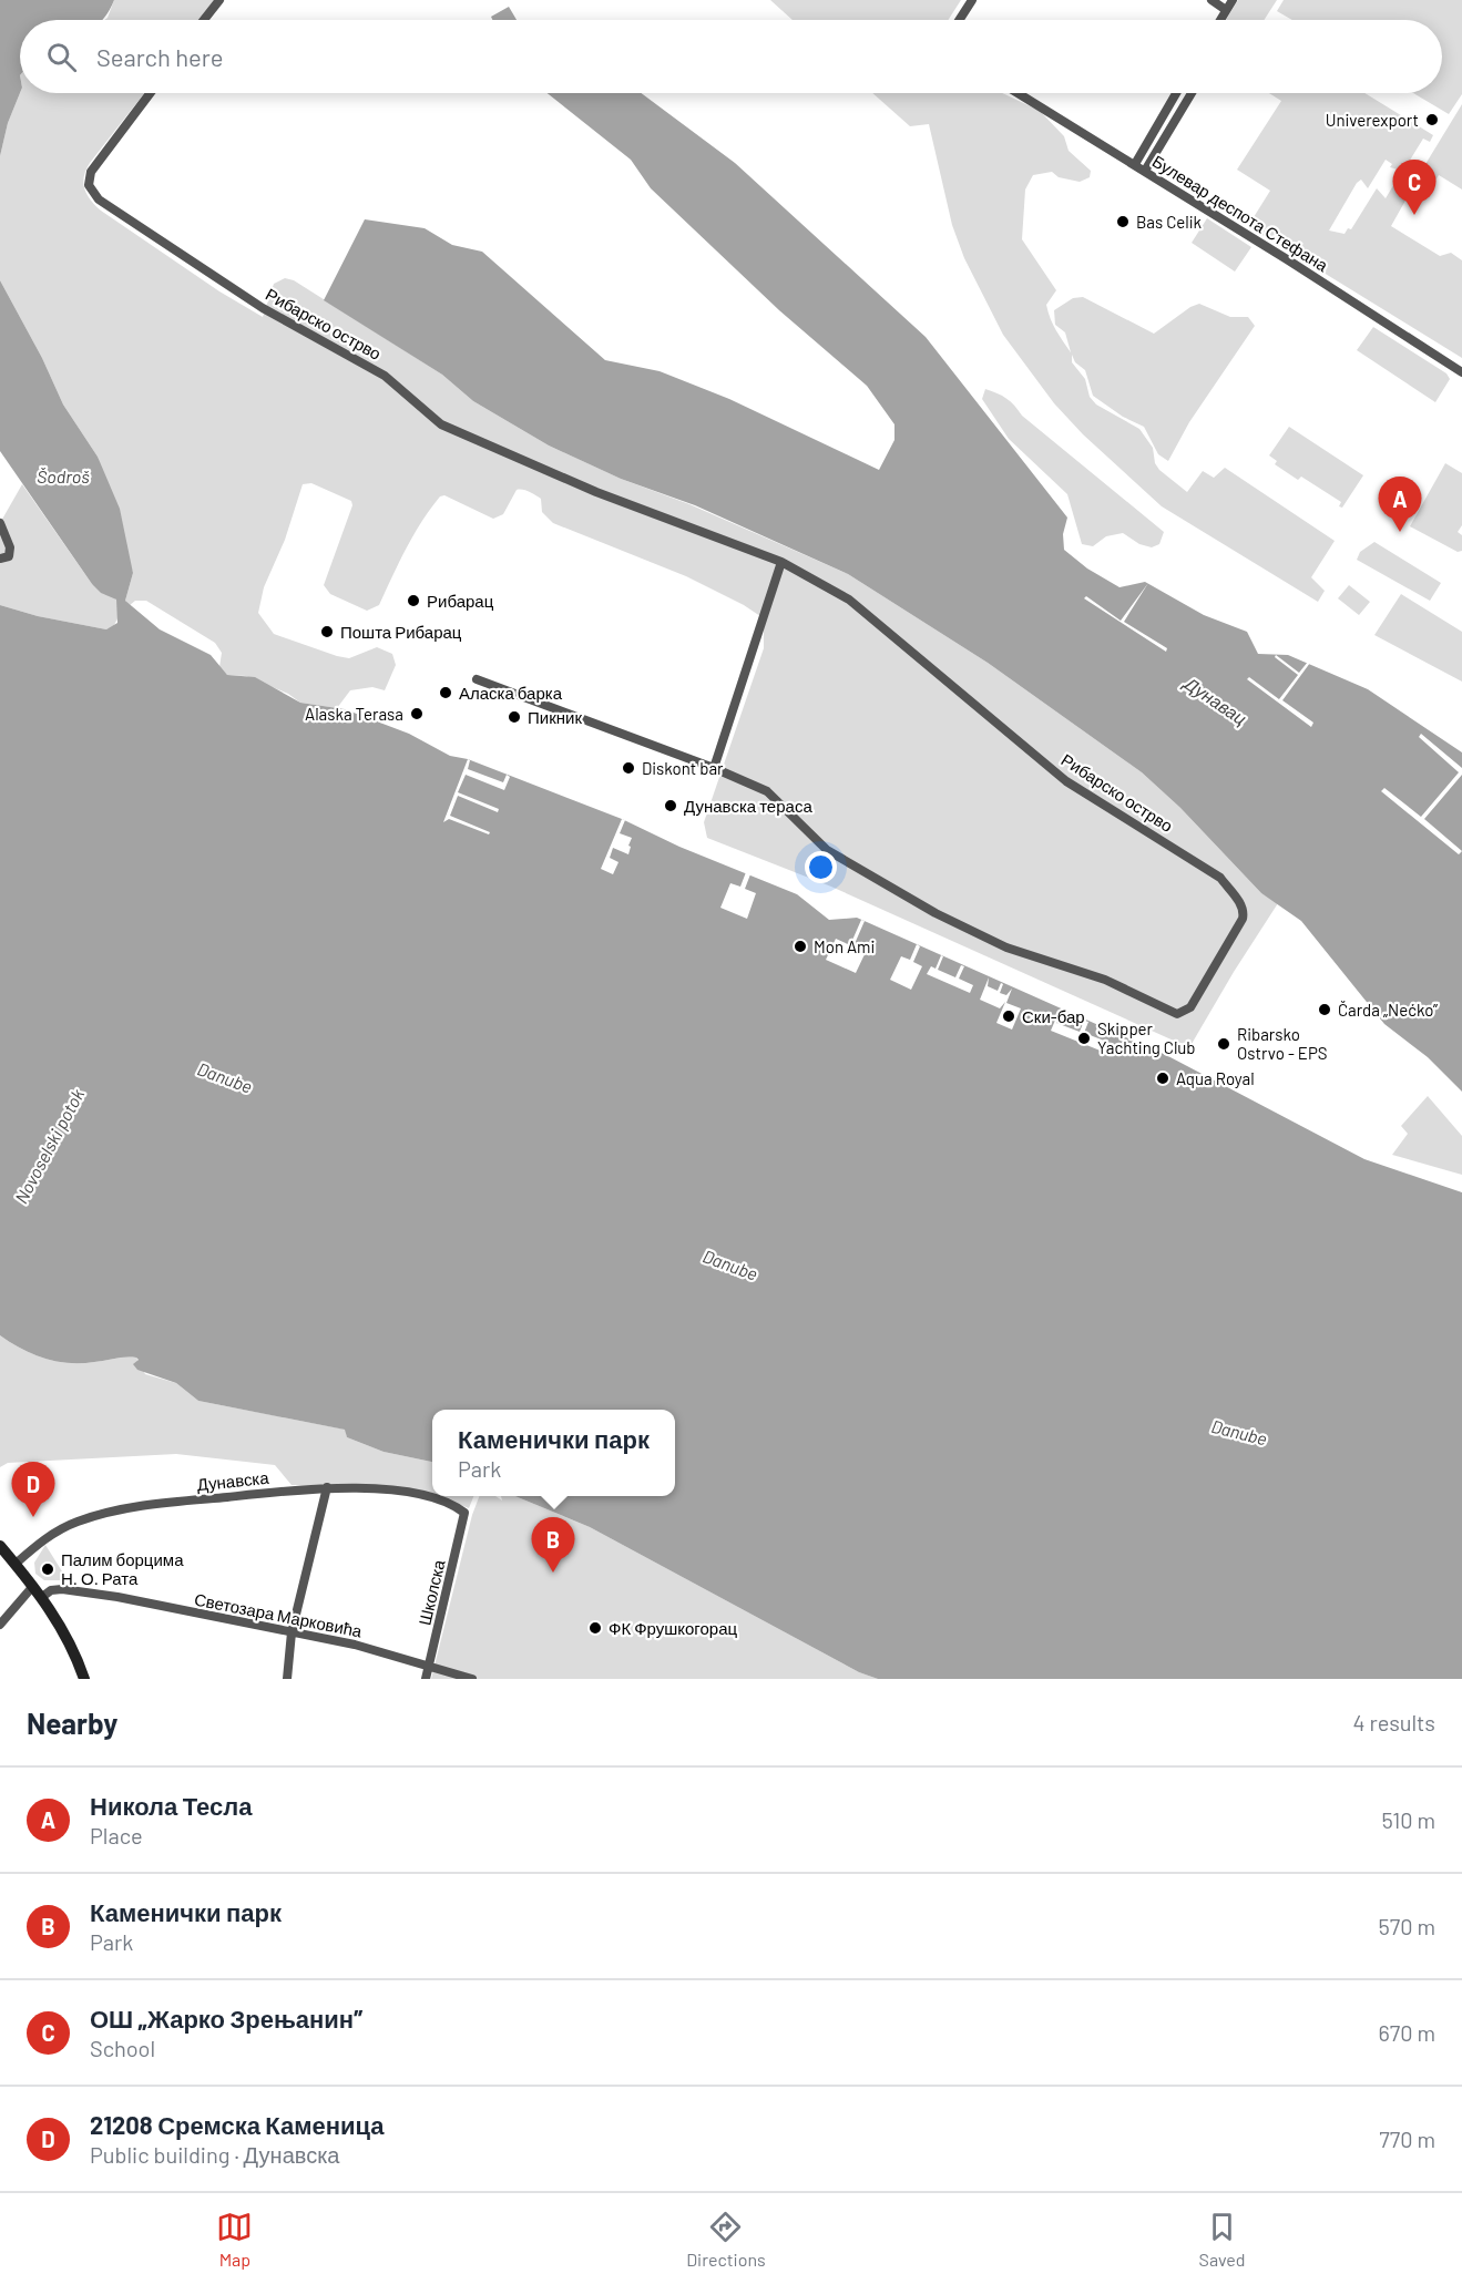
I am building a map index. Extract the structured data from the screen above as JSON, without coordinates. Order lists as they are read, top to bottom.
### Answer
{
  "streets": {
    "street": [
      "Булевар деспота Стефана",
      "Рибарско острво",
      "Дунавска",
      "Школска",
      "Светозара Марковића"
    ]
  },
  "crossings": [
    ["Дунавска", "Школска"],
    ["Школска", "Светозара Марковића"]
  ],
  "water": [
    "Šodroš",
    "Дунавац",
    "Danube",
    "Novoselski potok"
  ],
  "places": [
    "Univerexport",
    "Bas Celik",
    "Рибарац",
    "Пошта Рибарац",
    "Аласка барка",
    "Alaska Terasa",
    "Пикник",
    "Diskont bar",
    "Дунавска тераса",
    "Mon Ami",
    "Čarda „Nećko”",
    "Ски-бар",
    "Skipper Yachting Club",
    "Ribarsko Ostrvo - EPS",
    "Aqua Royal",
    "Палим борцима Н. О. Рата",
    "ФК Фрушкогорац"
  ],
  "page": {
    "search": "Search here",
    "pins": [
      "C",
      "A",
      "D",
      "B"
    ],
    "popup": ["Каменички парк", "Park"],
    "heading": ["Nearby", "4 results"],
    "list": [
      {
        "mark": "A",
        "name": "Никола Тесла",
        "note": "Place",
        "value": "510 m"
      },
      {
        "mark": "B",
        "name": "Каменички парк",
        "note": "Park",
        "value": "570 m"
      },
      {
        "mark": "C",
        "name": "ОШ „Жарко Зрењанин”",
        "note": "School",
        "value": "670 m"
      },
      {
        "mark": "D",
        "name": "21208 Сремска Каменица",
        "note": "Public building · Дунавска",
        "value": "770 m"
      }
    ],
    "nav": ["Map", "Directions", "Saved"]
  }
}
